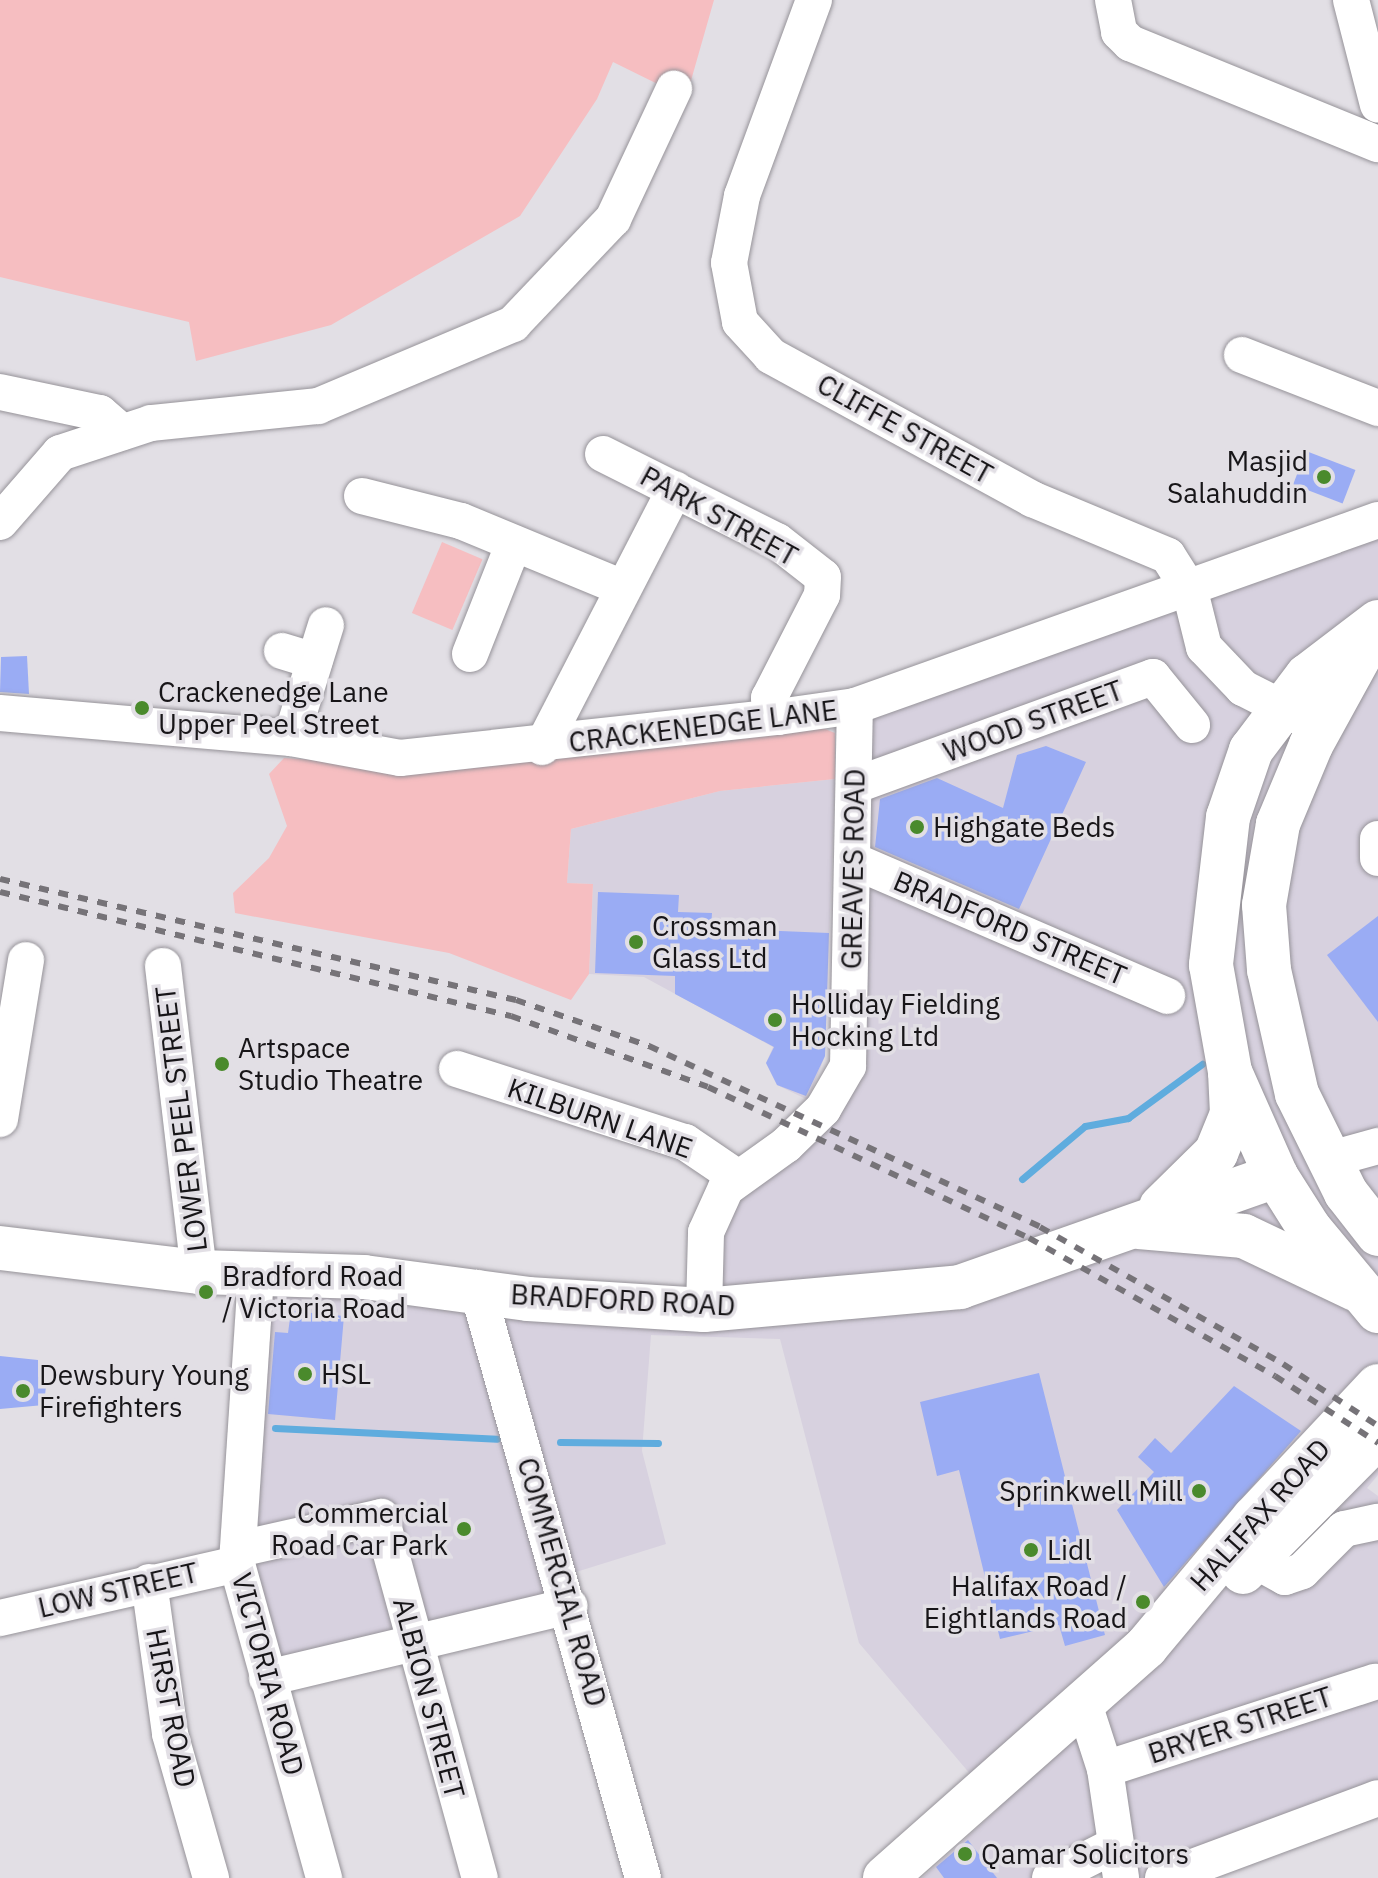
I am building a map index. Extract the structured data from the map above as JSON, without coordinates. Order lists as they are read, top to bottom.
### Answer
{
  "streets": {
    "main road": ["BRADFORD ROAD", "HALIFAX ROAD"],
    "street": [
      "CLIFFE STREET",
      "PARK STREET",
      "WOOD STREET",
      "CRACKENEDGE LANE",
      "GREAVES ROAD",
      "BRADFORD STREET",
      "KILBURN LANE",
      "LOWER PEEL STREET",
      "COMMERCIAL ROAD",
      "LOW STREET",
      "VICTORIA ROAD",
      "ALBION STREET",
      "HIRST ROAD",
      "BRYER STREET"
    ]
  },
  "crossings": [
    ["CLIFFE STREET", "CRACKENEDGE LANE"],
    ["PARK STREET", "CRACKENEDGE LANE"],
    ["WOOD STREET", "GREAVES ROAD"],
    ["CRACKENEDGE LANE", "GREAVES ROAD"],
    ["GREAVES ROAD", "BRADFORD STREET"],
    ["GREAVES ROAD", "KILBURN LANE"],
    ["GREAVES ROAD", "BRADFORD ROAD"],
    ["LOWER PEEL STREET", "BRADFORD ROAD"],
    ["BRADFORD ROAD", "COMMERCIAL ROAD"],
    ["BRADFORD ROAD", "VICTORIA ROAD"],
    ["LOW STREET", "VICTORIA ROAD"],
    ["LOW STREET", "ALBION STREET"],
    ["LOW STREET", "HIRST ROAD"]
  ],
  "places": [
    "Masjid Salahuddin",
    "Crackenedge Lane Upper Peel Street",
    "Highgate Beds",
    "Crossman Glass Ltd",
    "Holliday Fielding Hocking Ltd",
    "Artspace Studio Theatre",
    "Bradford Road / Victoria Road",
    "HSL",
    "Dewsbury Young Firefighters",
    "Sprinkwell Mill",
    "Commercial Road Car Park",
    "Lidl",
    "Halifax Road / Eightlands Road",
    "Qamar Solicitors"
  ]
}
